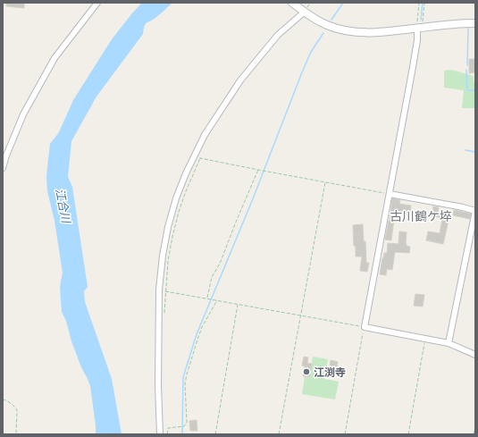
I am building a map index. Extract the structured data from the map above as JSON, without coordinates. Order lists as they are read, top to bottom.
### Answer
{
  "districts": ["古川鶴ケ埣"],
  "water": ["江合川"],
  "places": ["江渕寺"]
}
